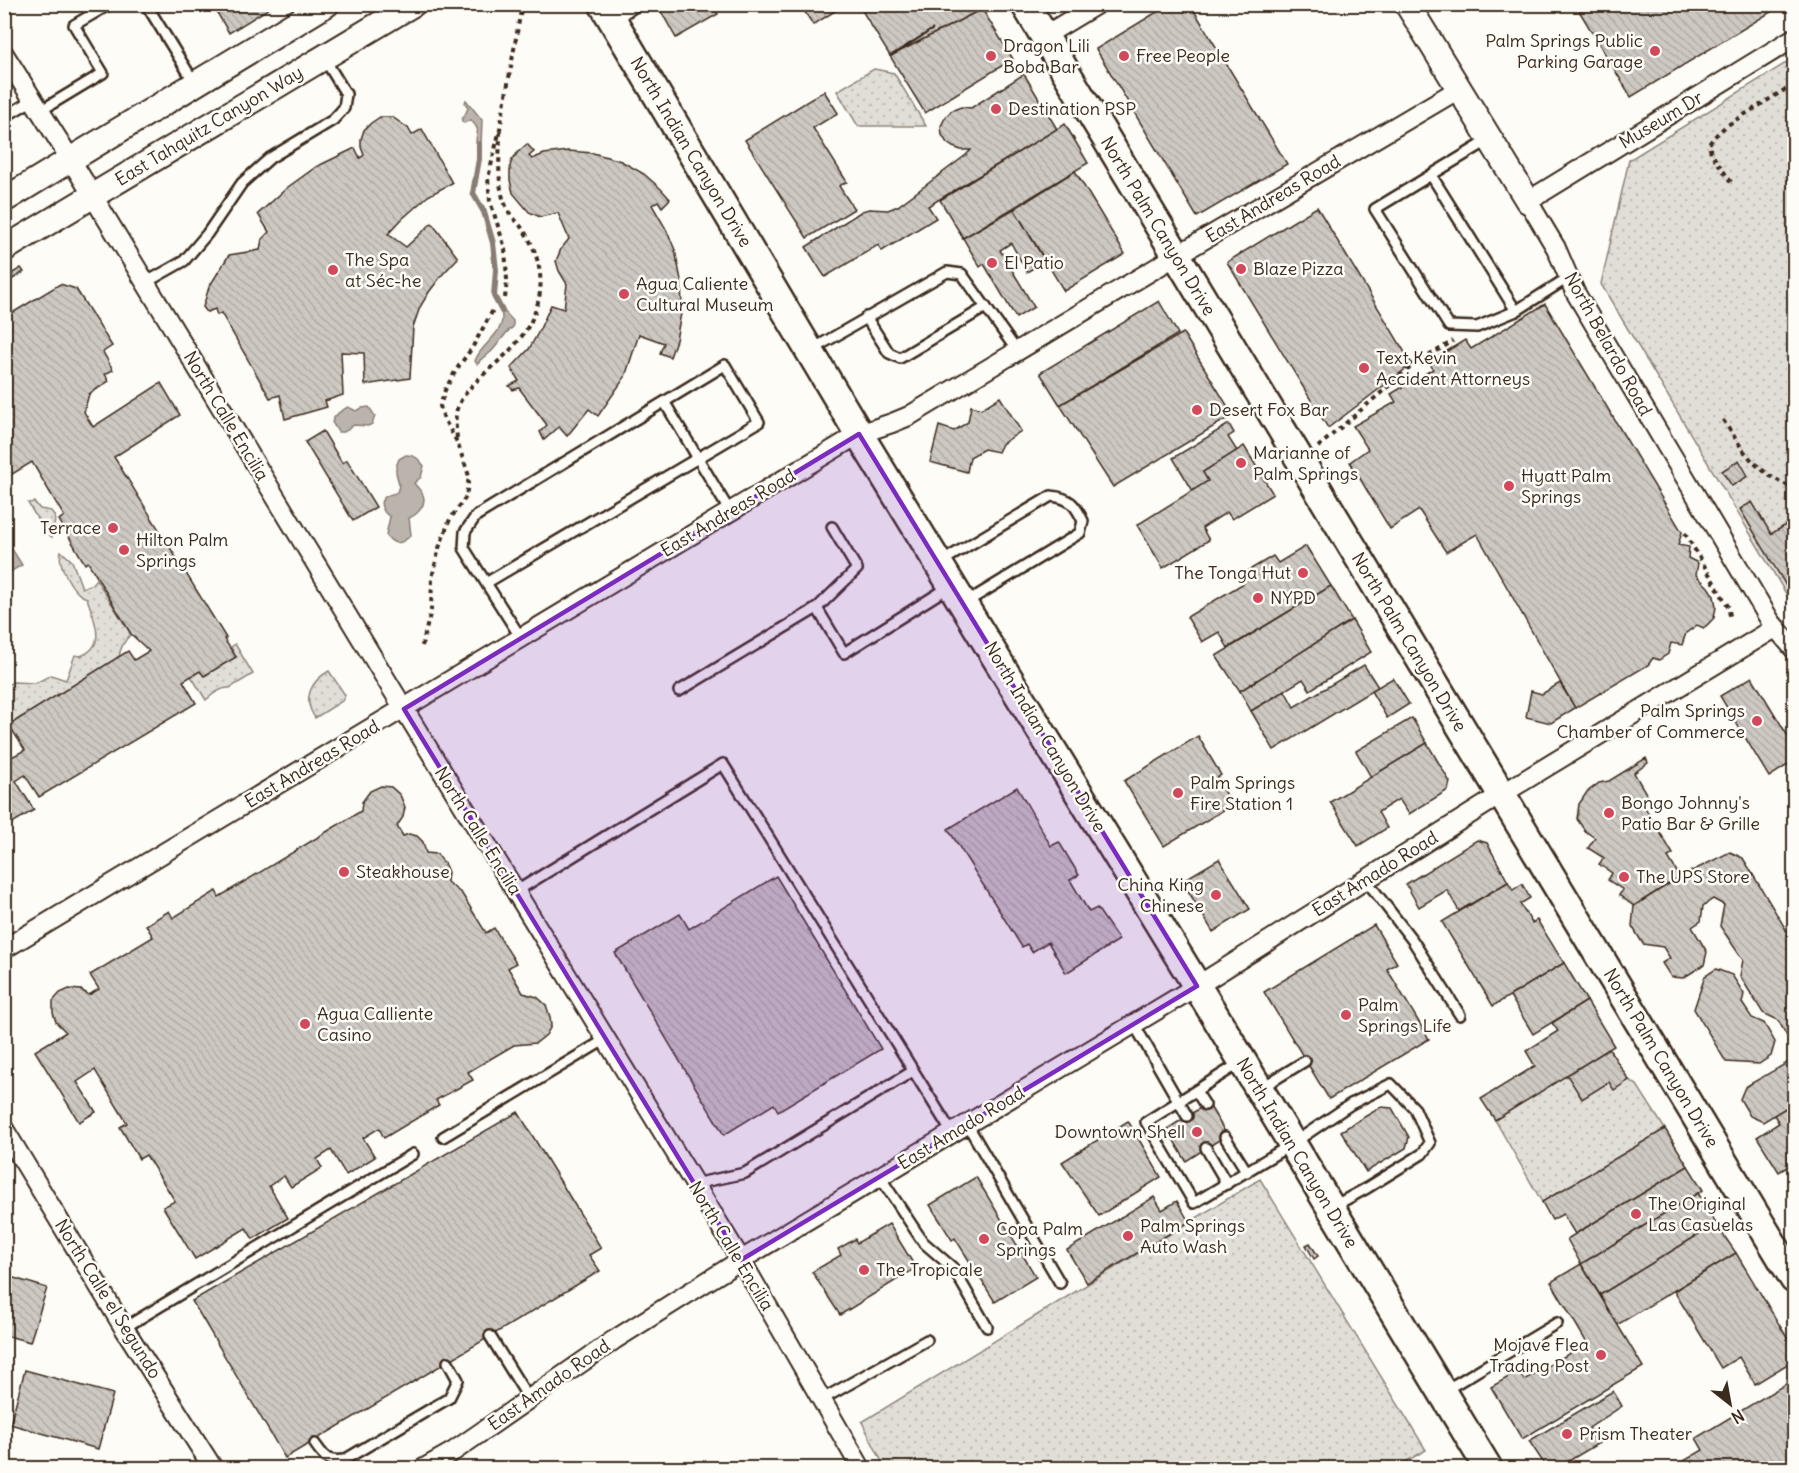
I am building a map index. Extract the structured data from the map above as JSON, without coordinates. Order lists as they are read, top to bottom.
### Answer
{
  "streets": {
    "main road": [
      "East Tahquitz Canyon Way",
      "North Indian Canyon Drive",
      "North Palm Canyon Drive",
      "North Belardo Road"
    ],
    "street": [
      "Museum Dr",
      "East Andreas Road",
      "North Calle Encilia",
      "East Amado Road",
      "North Calle el Segundo"
    ]
  },
  "crossings": [
    ["Museum Dr", "North Belardo Road"],
    ["East Tahquitz Canyon Way", "North Calle Encilia"],
    ["North Indian Canyon Drive", "East Andreas Road"],
    ["North Indian Canyon Drive", "East Amado Road"],
    ["East Andreas Road", "North Palm Canyon Drive"],
    ["East Andreas Road", "North Belardo Road"],
    ["East Andreas Road", "North Calle Encilia"],
    ["North Palm Canyon Drive", "East Amado Road"],
    ["North Belardo Road", "East Amado Road"],
    ["North Calle Encilia", "East Amado Road"]
  ],
  "places": [
    "Palm Springs Public Parking Garage",
    "Dragon Lili Boba Bar",
    "Free People",
    "Destination PSP",
    "El Patio",
    "Blaze Pizza",
    "The Spa at Séc-he",
    "Agua Caliente Cultural Museum",
    "Text Kevin Accident Attorneys",
    "Desert Fox Bar",
    "Marianne of Palm Springs",
    "Hyatt Palm Springs",
    "Terrace",
    "Hilton Palm Springs",
    "The Tonga Hut",
    "NYPD",
    "Palm Springs Chamber of Commerce",
    "Palm Springs Fire Station 1",
    "Bongo Johnny's Patio Bar & Grille",
    "Steakhouse",
    "The UPS Store",
    "China King Chinese",
    "Palm Springs Life",
    "Agua Calliente Casino",
    "Downtown Shell",
    "The Original Las Casuelas",
    "Palm Springs Auto Wash",
    "Copa Palm Springs",
    "The Tropicale",
    "Mojave Flea Trading Post",
    "Prism Theater"
  ],
  "north": "bottom right"
}
